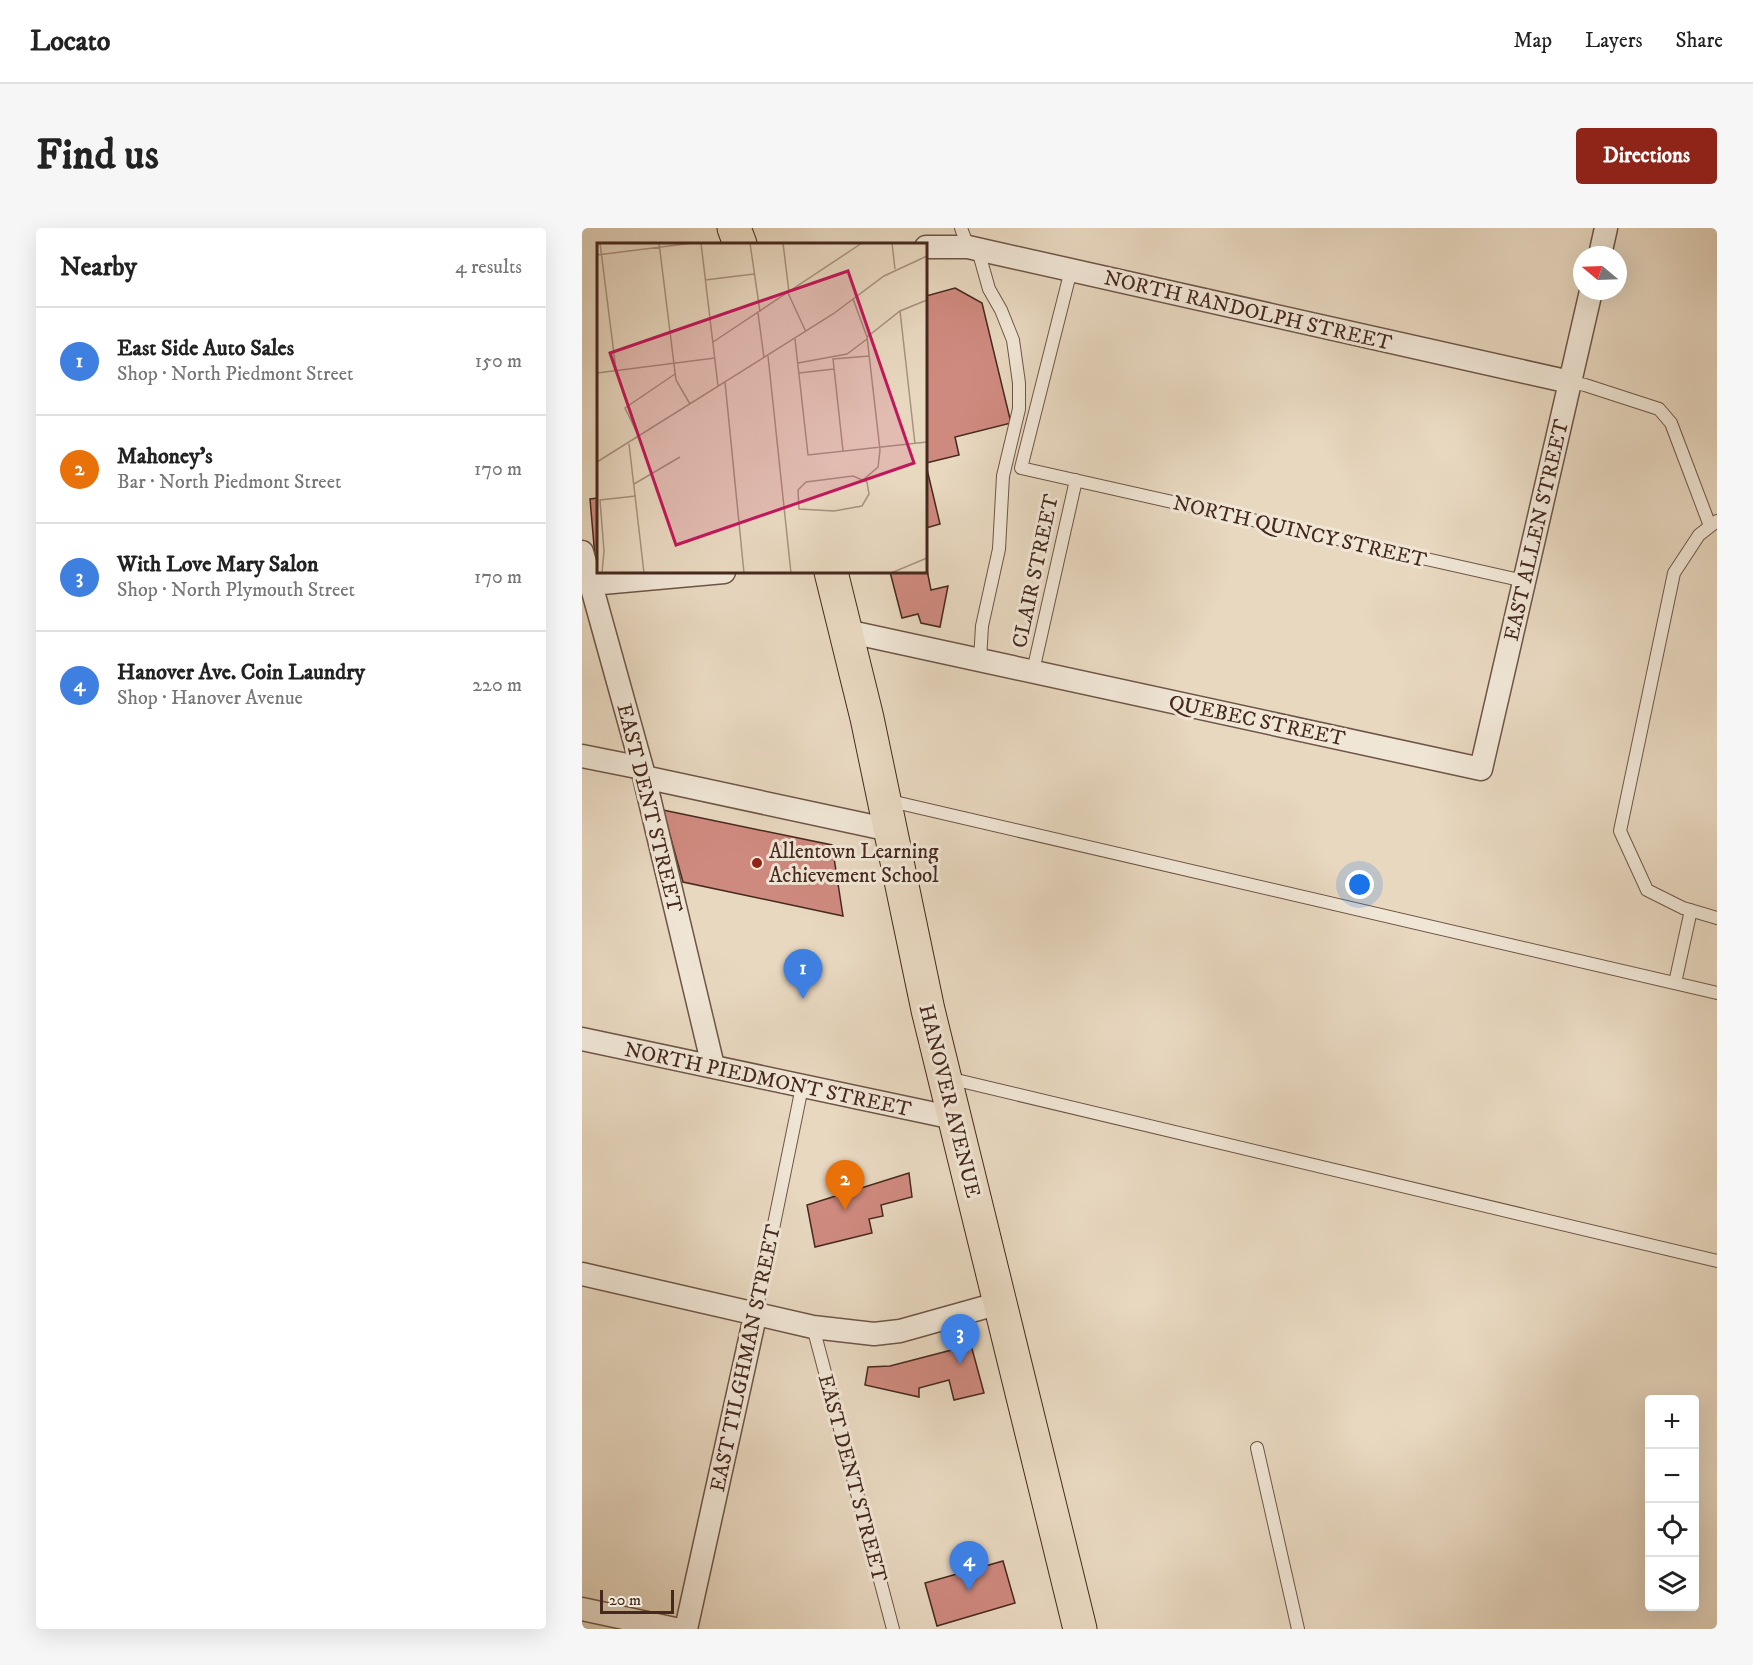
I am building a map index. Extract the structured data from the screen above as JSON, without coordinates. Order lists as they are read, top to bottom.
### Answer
{
  "streets": {
    "main road": ["HANOVER AVENUE"],
    "street": [
      "NORTH RANDOLPH STREET",
      "EAST ALLEN STREET",
      "QUEBEC STREET",
      "EAST DENT STREET",
      "NORTH PIEDMONT STREET",
      "EAST TILGHMAN STREET"
    ],
    "lane": ["NORTH QUINCY STREET", "CLAIR STREET"]
  },
  "crossings": [
    ["NORTH RANDOLPH STREET", "EAST ALLEN STREET"],
    ["NORTH RANDOLPH STREET", "NORTH QUINCY STREET"],
    ["EAST ALLEN STREET", "NORTH QUINCY STREET"],
    ["EAST ALLEN STREET", "QUEBEC STREET"],
    ["NORTH QUINCY STREET", "CLAIR STREET"],
    ["CLAIR STREET", "QUEBEC STREET"],
    ["QUEBEC STREET", "HANOVER AVENUE"],
    ["EAST DENT STREET", "NORTH PIEDMONT STREET"],
    ["NORTH PIEDMONT STREET", "HANOVER AVENUE"],
    ["NORTH PIEDMONT STREET", "EAST TILGHMAN STREET"]
  ],
  "places": ["Allentown Learning Achievement School"],
  "scale_bar": "20 m",
  "north": "left",
  "page": {
    "header": "Locato",
    "nav": ["Map", "Layers", "Share"],
    "buttons": "Directions",
    "title": "Find us",
    "heading": ["Nearby", "4 results"],
    "list": [
      {
        "mark": "1",
        "name": "East Side Auto Sales",
        "note": "Shop · North Piedmont Street",
        "value": "150 m"
      },
      {
        "mark": "2",
        "name": "Mahoney's",
        "note": "Bar · North Piedmont Street",
        "value": "170 m"
      },
      {
        "mark": "3",
        "name": "With Love Mary Salon",
        "note": "Shop · North Plymouth Street",
        "value": "170 m"
      },
      {
        "mark": "4",
        "name": "Hanover Ave. Coin Laundry",
        "note": "Shop · Hanover Avenue",
        "value": "220 m"
      }
    ],
    "pins": [
      "1",
      "2",
      "3",
      "4"
    ],
    "map_buttons": ["+", "−"],
    "scale": "20 m"
  }
}
